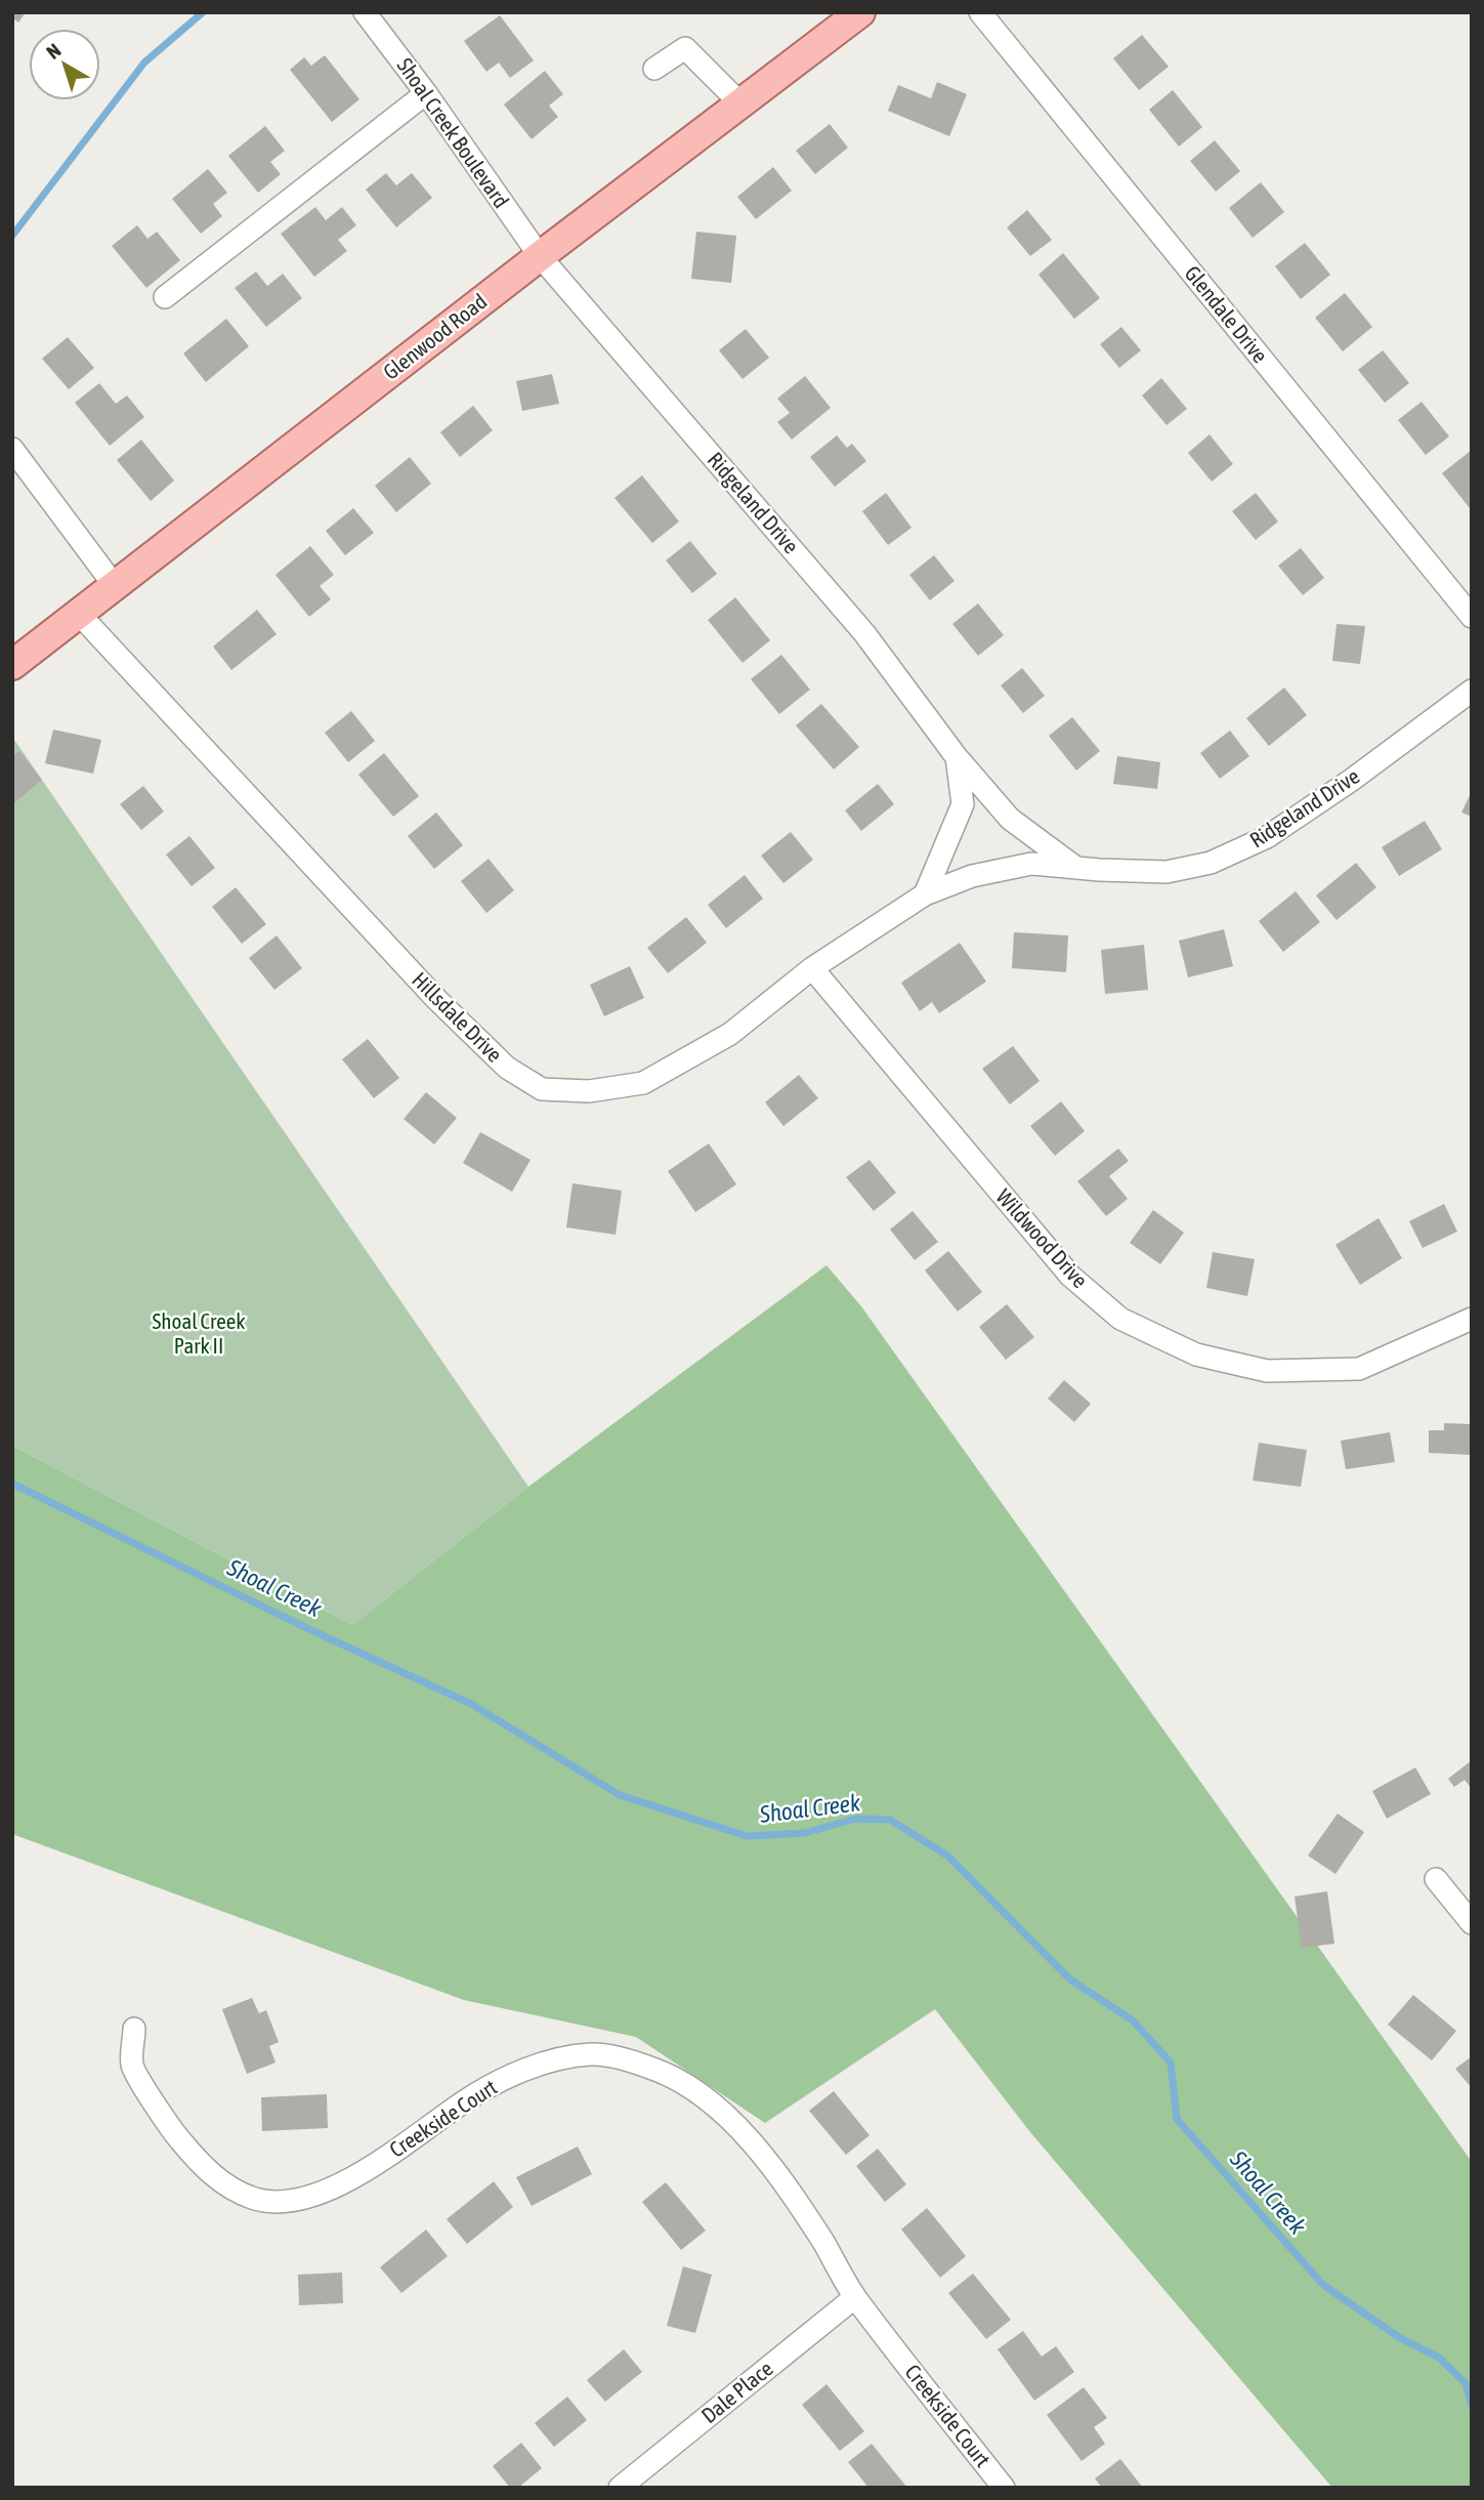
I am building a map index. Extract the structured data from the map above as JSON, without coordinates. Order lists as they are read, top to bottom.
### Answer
{
  "streets": {
    "main road": ["Glenwood Road"],
    "street": [
      "Shoal Creek Boulevard",
      "Glendale Drive",
      "Ridgeland Drive",
      "Hillsdale Drive",
      "Wildwood Drive",
      "Creekside Court",
      "Dale Place"
    ]
  },
  "crossings": [
    ["Shoal Creek Boulevard", "Glenwood Road"],
    ["Shoal Creek Boulevard", "Ridgeland Drive"],
    ["Glenwood Road", "Ridgeland Drive"],
    ["Glenwood Road", "Hillsdale Drive"],
    ["Ridgeland Drive", "Hillsdale Drive"],
    ["Hillsdale Drive", "Wildwood Drive"],
    ["Creekside Court", "Dale Place"]
  ],
  "water": ["Shoal Creek"],
  "parks": ["Shoal Creek Park II"],
  "north": "top left"
}
